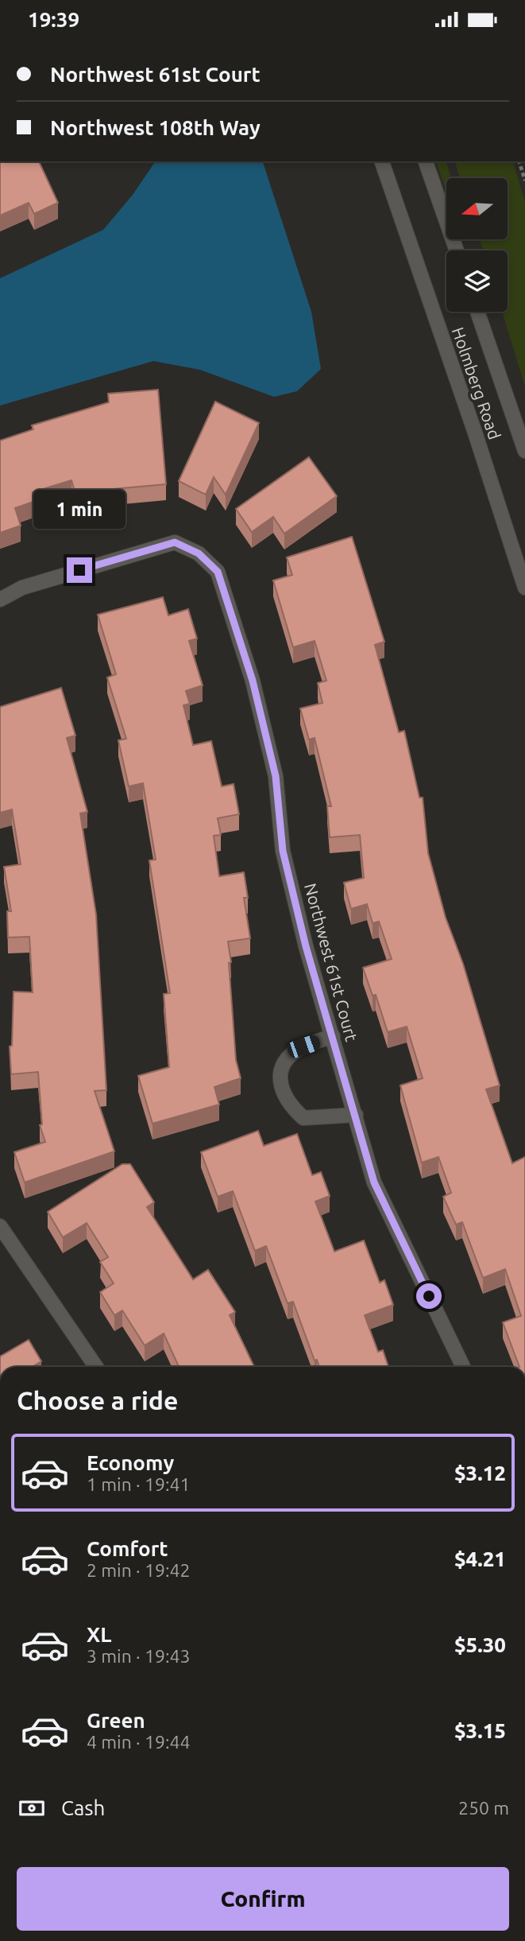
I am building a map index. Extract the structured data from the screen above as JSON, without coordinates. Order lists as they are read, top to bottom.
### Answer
{
  "streets": {
    "street": ["Holmberg Road", "Northwest 61st Court"]
  },
  "north": "left",
  "page": {
    "status": "19:39",
    "banner": ["Northwest 61st Court", "Northwest 108th Way"],
    "bubble": "1 min",
    "heading": "Choose a ride",
    "list": [
      {
        "name": "Economy",
        "note": "1 min · 19:41",
        "value": "$3.12"
      },
      {
        "name": "Comfort",
        "note": "2 min · 19:42",
        "value": "$4.21"
      },
      {
        "name": "XL",
        "note": "3 min · 19:43",
        "value": "$5.30"
      },
      {
        "name": "Green",
        "note": "4 min · 19:44",
        "value": "$3.15"
      }
    ],
    "pay": ["Cash", "250 m"],
    "buttons": "Confirm"
  }
}
